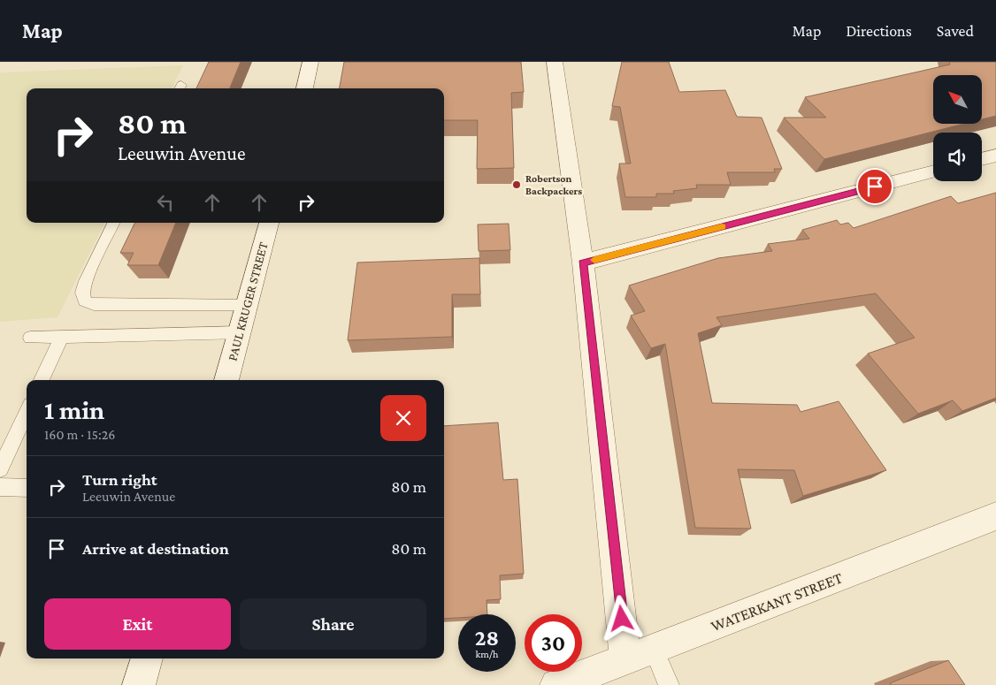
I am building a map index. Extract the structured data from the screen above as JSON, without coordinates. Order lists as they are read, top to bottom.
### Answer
{
  "streets": {
    "street": ["PAUL KRUGER STREET", "WATERKANT STREET"]
  },
  "places": ["Robertson Backpackers"],
  "north": "top left",
  "page": {
    "header": "Map",
    "nav": ["Map", "Directions", "Saved"],
    "turn": ["80 m", "Leeuwin Avenue"],
    "heading": ["1 min", "160 m · 15:26"],
    "list": [
      {
        "name": "Turn right",
        "note": "Leeuwin Avenue",
        "value": "80 m"
      },
      {
        "name": "Arrive at destination",
        "value": "80 m"
      }
    ],
    "buttons": ["Exit", "Share"],
    "speed": "28 km/h",
    "limit": "30"
  }
}
